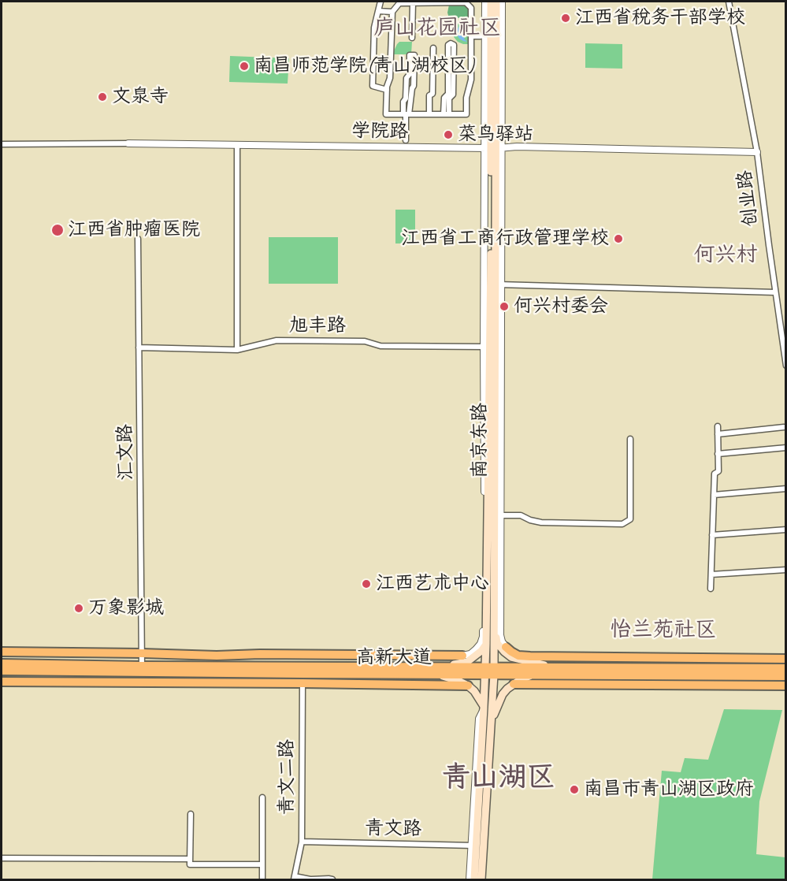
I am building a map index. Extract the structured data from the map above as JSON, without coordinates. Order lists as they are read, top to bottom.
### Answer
{
  "streets": {
    "main road": ["南京东路", "高新大道"],
    "street": [
      "学院路",
      "创业路",
      "旭丰路",
      "汇文路",
      "青文二路",
      "青文路"
    ]
  },
  "crossings": [
    ["学院路", "创业路"],
    ["学院路", "南京东路"],
    ["旭丰路", "南京东路"],
    ["旭丰路", "汇文路"],
    ["南京东路", "高新大道"],
    ["南京东路", "青文路"],
    ["汇文路", "高新大道"],
    ["高新大道", "青文二路"],
    ["青文二路", "青文路"]
  ],
  "districts": [
    "庐山花园社区",
    "何兴村",
    "怡兰苑社区",
    "青山湖区"
  ],
  "places": [
    "江西省税务干部学校",
    "南昌师范学院(青山湖校区)",
    "文泉寺",
    "菜鸟驿站",
    "江西省肿瘤医院",
    "江西省工商行政管理学校",
    "何兴村委会",
    "江西艺术中心",
    "万象影城",
    "南昌市青山湖区政府"
  ]
}
